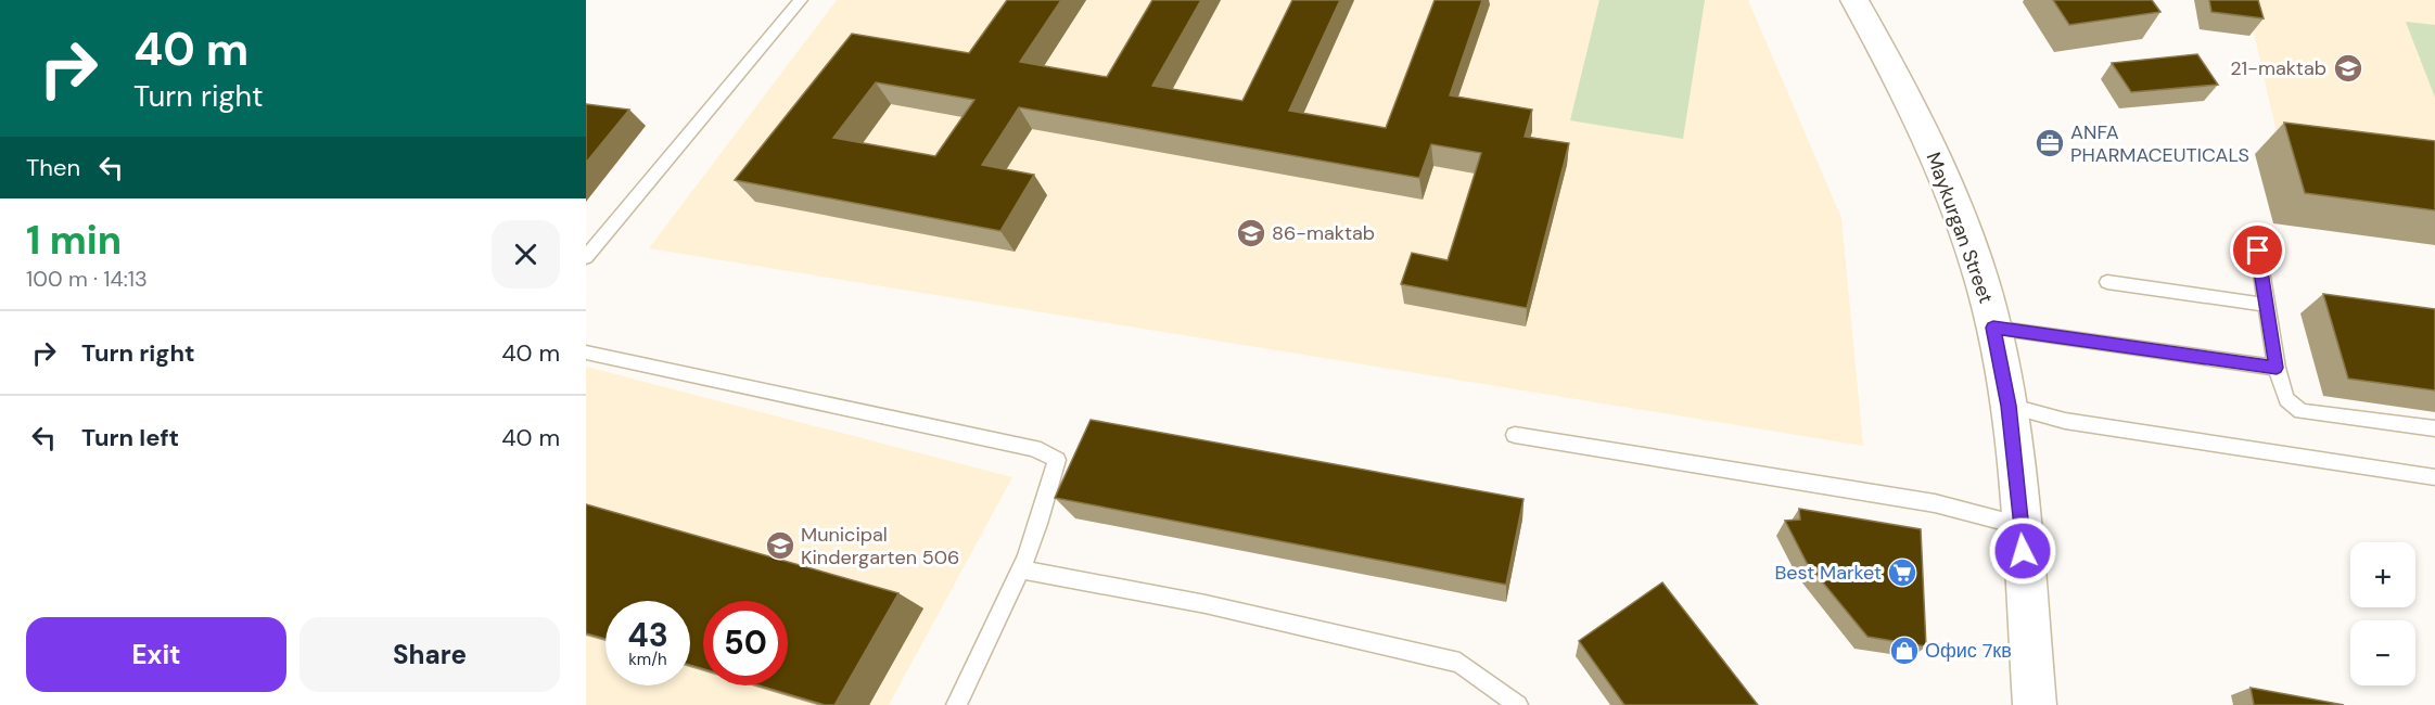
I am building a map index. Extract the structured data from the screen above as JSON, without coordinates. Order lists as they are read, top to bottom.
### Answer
{
  "streets": {
    "main road": ["Maykurgan Street"]
  },
  "places": {
    "school or university": ["21-maktab", "86-maktab", "Municipal Kindergarten 506"],
    "office": ["ANFA PHARMACEUTICALS"],
    "supermarket": ["Best Market"],
    "shop": ["Офис 7кв"]
  },
  "page": {
    "turn": ["40 m", "Turn right"],
    "then": "Then",
    "heading": ["1 min", "100 m · 14:13"],
    "list": [
      {
        "name": "Turn right",
        "value": "40 m"
      },
      {
        "name": "Turn left",
        "value": "40 m"
      }
    ],
    "map_buttons": ["+", "−"],
    "speed": "43 km/h",
    "limit": "50",
    "buttons": ["Exit", "Share"]
  }
}
